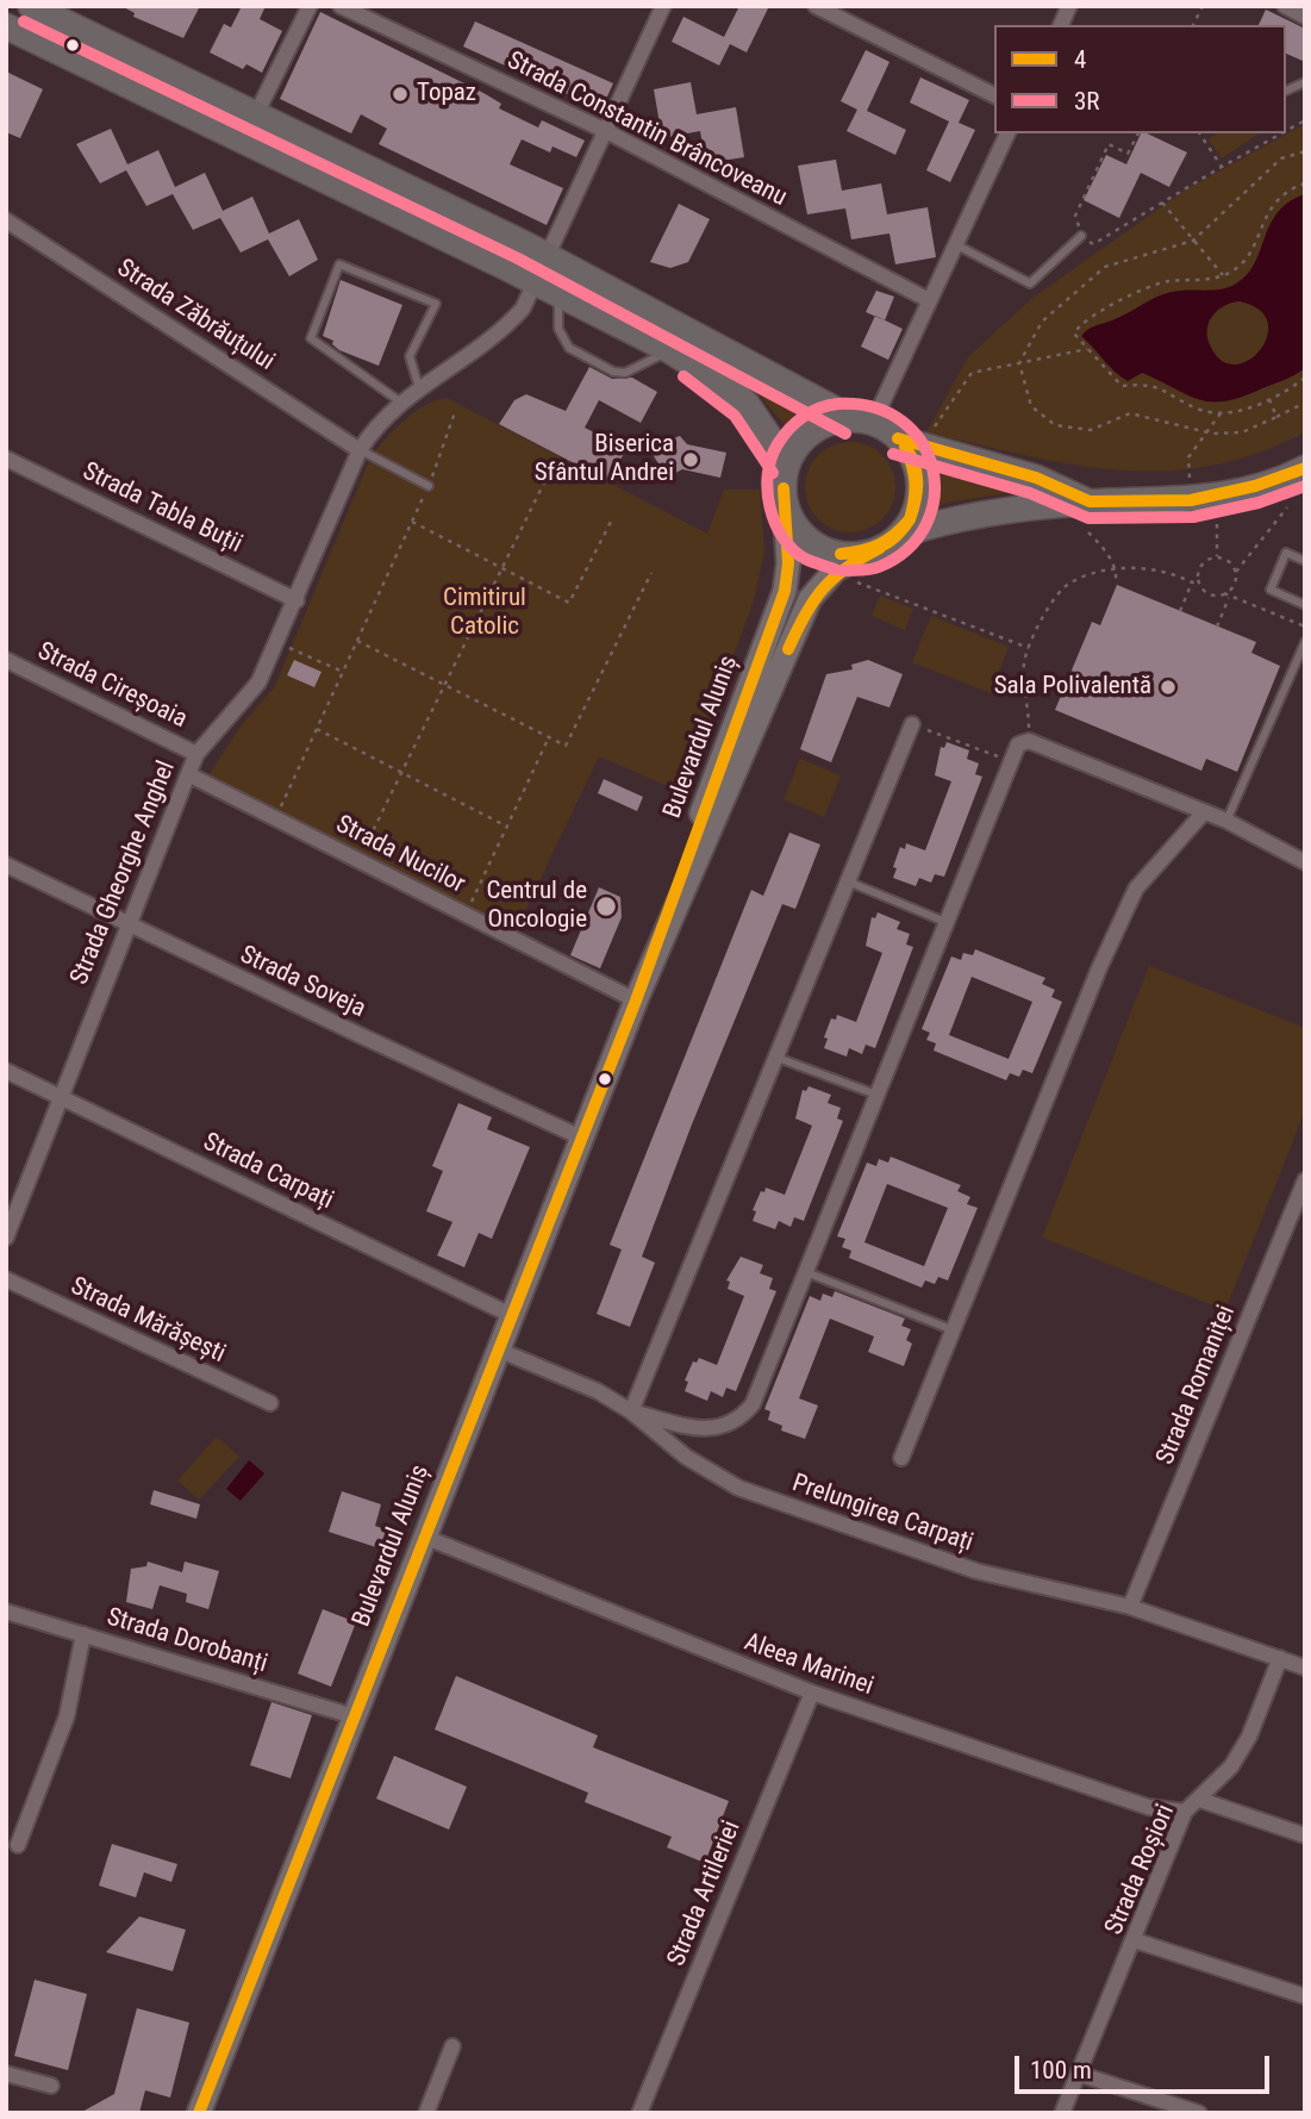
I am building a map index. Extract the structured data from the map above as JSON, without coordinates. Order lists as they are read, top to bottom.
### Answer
{
  "streets": {
    "main road": ["Bulevardul Aluniș"],
    "street": [
      "Strada Constantin Brâncoveanu",
      "Strada Zăbrăuțului",
      "Strada Tabla Buții",
      "Strada Cireșoaia",
      "Strada Nucilor",
      "Strada Gheorghe Anghel",
      "Strada Soveja",
      "Strada Carpați",
      "Strada Mărășești",
      "Strada Romaniței",
      "Prelungirea Carpați",
      "Strada Dorobanți",
      "Aleea Marinei",
      "Strada Roșiori",
      "Strada Artileriei"
    ]
  },
  "crossings": [
    ["Strada Constantin Brâncoveanu", "Strada Gheorghe Anghel"],
    ["Strada Zăbrăuțului", "Strada Gheorghe Anghel"],
    ["Strada Tabla Buții", "Strada Gheorghe Anghel"],
    ["Strada Cireșoaia", "Strada Gheorghe Anghel"],
    ["Bulevardul Aluniș", "Strada Nucilor"],
    ["Bulevardul Aluniș", "Strada Soveja"],
    ["Bulevardul Aluniș", "Strada Carpați"],
    ["Bulevardul Aluniș", "Prelungirea Carpați"],
    ["Bulevardul Aluniș", "Strada Dorobanți"],
    ["Bulevardul Aluniș", "Aleea Marinei"],
    ["Strada Nucilor", "Strada Gheorghe Anghel"],
    ["Strada Gheorghe Anghel", "Strada Soveja"],
    ["Strada Gheorghe Anghel", "Strada Carpați"],
    ["Strada Romaniței", "Prelungirea Carpați"],
    ["Prelungirea Carpați", "Strada Roșiori"],
    ["Aleea Marinei", "Strada Roșiori"],
    ["Aleea Marinei", "Strada Artileriei"]
  ],
  "parks": ["Cimitirul Catolic"],
  "places": [
    "Topaz",
    "Biserica Sfântul Andrei",
    "Sala Polivalentă",
    "Centrul de Oncologie"
  ],
  "lines": ["transit line 3R", "transit line 4"],
  "legend": ["4", "3R"],
  "scale_bar": "100 m"
}
